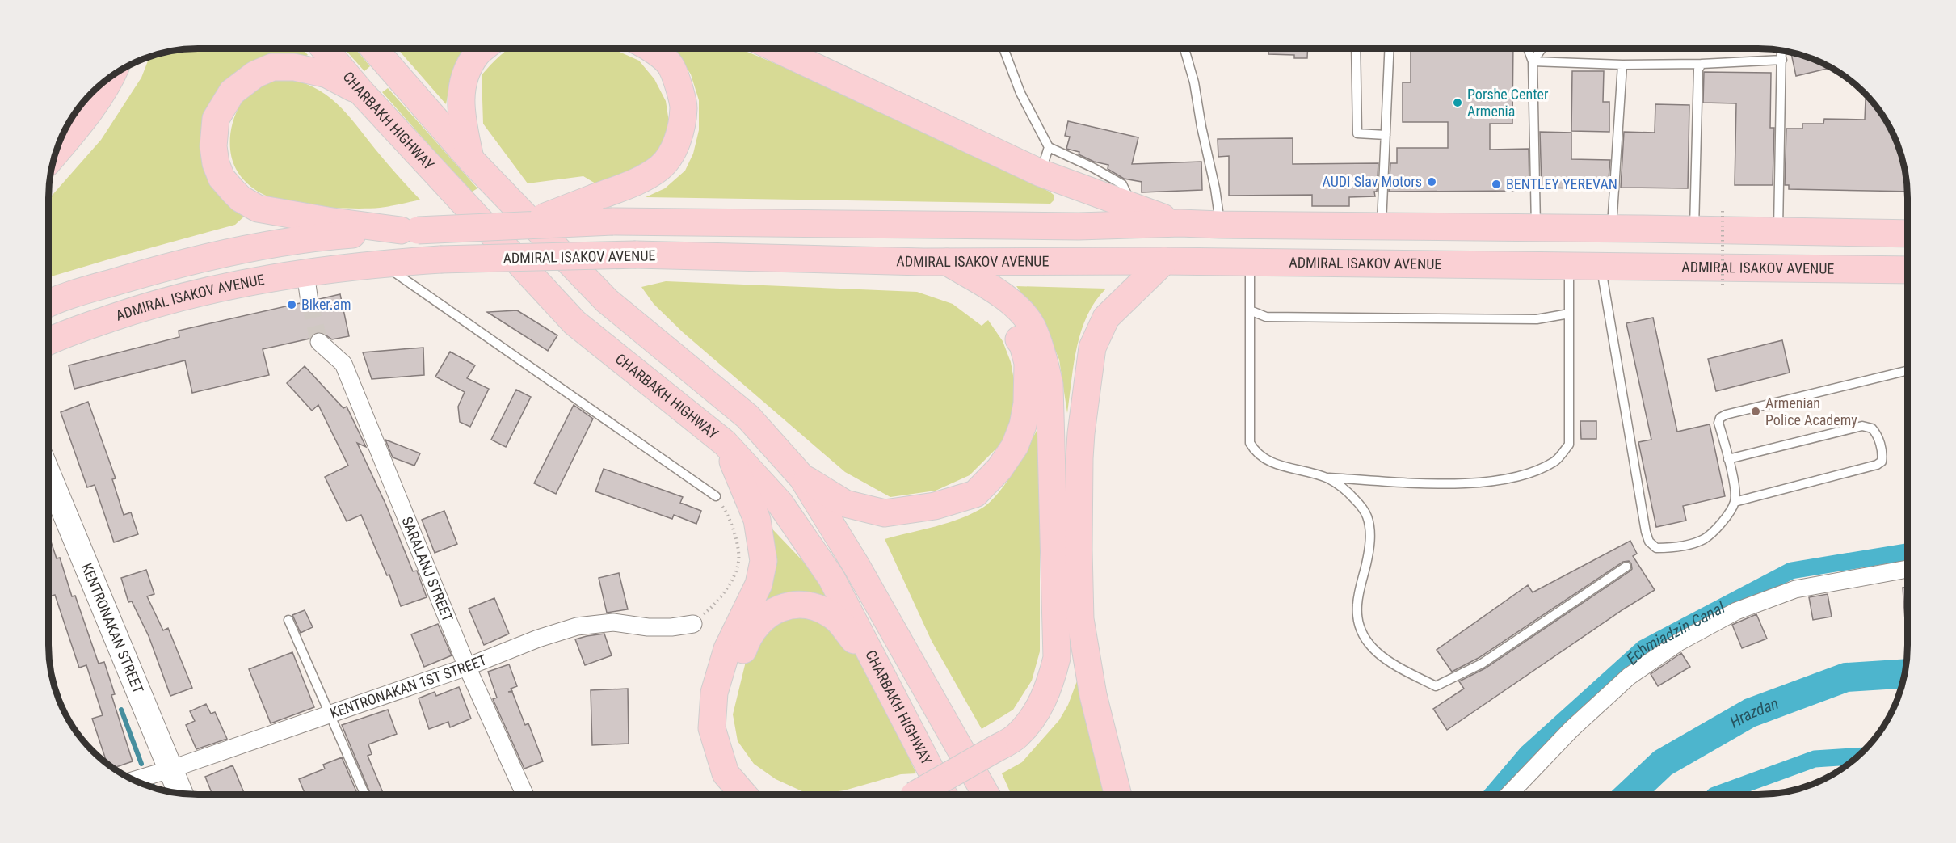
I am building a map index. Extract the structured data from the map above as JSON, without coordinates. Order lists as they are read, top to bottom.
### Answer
{
  "streets": {
    "highway": ["CHARBAKH HIGHWAY", "ADMIRAL ISAKOV AVENUE"],
    "main road": ["KENTRONAKAN STREET"],
    "street": ["SARALANJ STREET", "KENTRONAKAN 1ST STREET"]
  },
  "crossings": [
    ["SARALANJ STREET", "KENTRONAKAN 1ST STREET"],
    ["KENTRONAKAN STREET", "KENTRONAKAN 1ST STREET"]
  ],
  "water": ["Echmiadzin Canal", "Hrazdan"],
  "places": [
    "Porshe Center Armenia",
    "AUDI Slav Motors",
    "BENTLEY YEREVAN",
    "Biker.am",
    "Armenian Police Academy"
  ]
}
